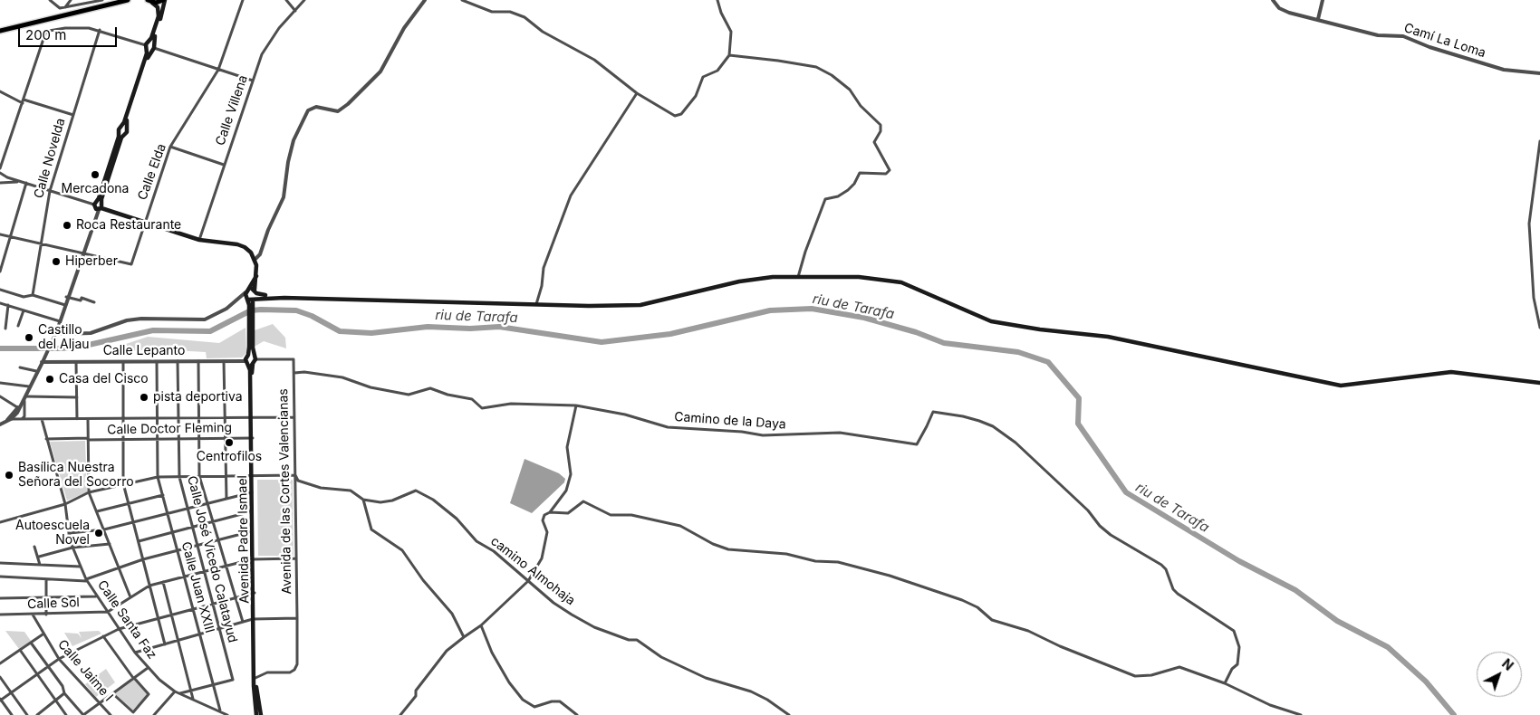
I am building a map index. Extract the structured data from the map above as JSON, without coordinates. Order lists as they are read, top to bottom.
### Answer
{
  "streets": {
    "main road": ["Avenida Padre Ismael"],
    "street": [
      "Camí La Loma",
      "Calle Villena",
      "Calle Novelda",
      "Calle Elda",
      "Calle Lepanto",
      "Camino de la Daya",
      "Calle Doctor Fleming",
      "Avenida de las Cortes Valencianas",
      "Calle José Vicedo Calatayud",
      "camino Almohaja",
      "Calle Juan XXIII",
      "Calle Sol",
      "Calle Santa Faz",
      "Calle Jaime I"
    ]
  },
  "crossings": [
    ["Calle Lepanto", "Avenida Padre Ismael"],
    ["Calle Lepanto", "Calle José Vicedo Calatayud"],
    ["Calle Lepanto", "Calle Juan XXIII"],
    ["Camino de la Daya", "Avenida de las Cortes Valencianas"],
    ["Calle Doctor Fleming", "Avenida Padre Ismael"],
    ["Calle Doctor Fleming", "Calle José Vicedo Calatayud"],
    ["Calle Doctor Fleming", "Calle Juan XXIII"],
    ["Calle Doctor Fleming", "Calle Santa Faz"],
    ["Avenida de las Cortes Valencianas", "Avenida Padre Ismael"],
    ["Avenida de las Cortes Valencianas", "camino Almohaja"],
    ["Calle José Vicedo Calatayud", "Calle Juan XXIII"],
    ["Calle Juan XXIII", "Calle Santa Faz"],
    ["Calle Sol", "Calle Santa Faz"],
    ["Calle Sol", "Calle Jaime I"]
  ],
  "water": ["riu de Tarafa"],
  "places": [
    "Mercadona",
    "Roca Restaurante",
    "Hiperber",
    "Castillo del Aljau",
    "Casa del Cisco",
    "pista deportiva",
    "Centrofilos",
    "Basílica Nuestra Señora del Socorro",
    "Autoescuela Novel"
  ],
  "scale_bar": "200 m",
  "north": "top right"
}
